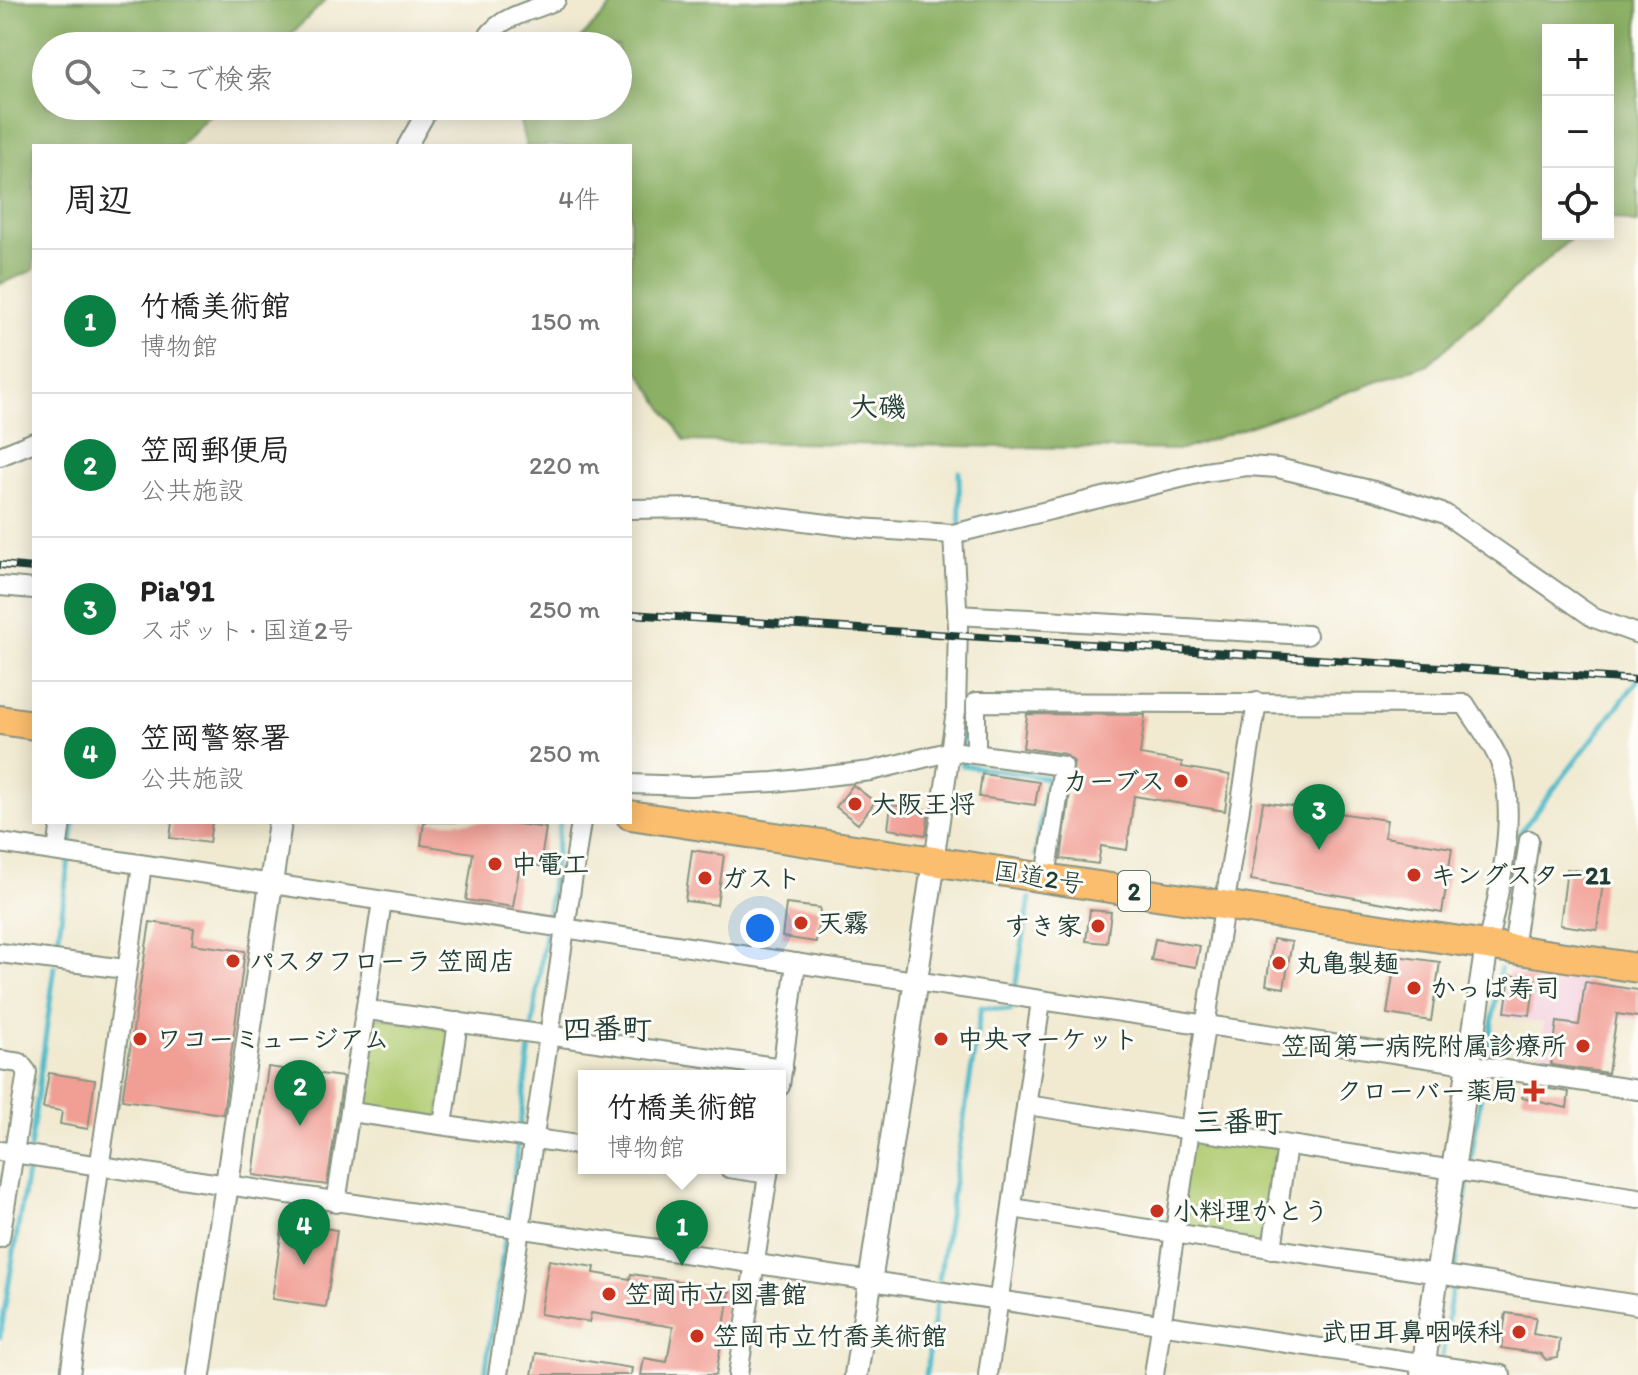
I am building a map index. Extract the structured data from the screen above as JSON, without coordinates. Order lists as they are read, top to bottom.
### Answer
{
  "streets": {
    "highway": ["国道2号", "2"]
  },
  "districts": ["大磯", "四番町", "三番町"],
  "places": {
    "other": [
      "カーブス",
      "大阪王将",
      "中電工",
      "キングスター21",
      "ガスト",
      "天霧",
      "すき家",
      "パスタフローラ 笠岡店",
      "丸亀製麺",
      "かっぱ寿司",
      "ワコーミュージアム",
      "中央マーケット",
      "笠岡第一病院附属診療所",
      "小料理かとう",
      "笠岡市立図書館",
      "武田耳鼻咽喉科",
      "笠岡市立竹喬美術館"
    ],
    "health": ["クローバー薬局"]
  },
  "page": {
    "map_buttons": ["+", "−"],
    "search": "ここで検索",
    "heading": ["周辺", "4件"],
    "list": [
      {
        "mark": "1",
        "name": "竹橋美術館",
        "note": "博物館",
        "value": "150 m"
      },
      {
        "mark": "2",
        "name": "笠岡郵便局",
        "note": "公共施設",
        "value": "220 m"
      },
      {
        "mark": "3",
        "name": "Pia'91",
        "note": "スポット · 国道2号",
        "value": "250 m"
      },
      {
        "mark": "4",
        "name": "笠岡警察署",
        "note": "公共施設",
        "value": "250 m"
      }
    ],
    "pins": [
      "3",
      "2",
      "4",
      "1"
    ],
    "popup": ["竹橋美術館", "博物館"]
  }
}
